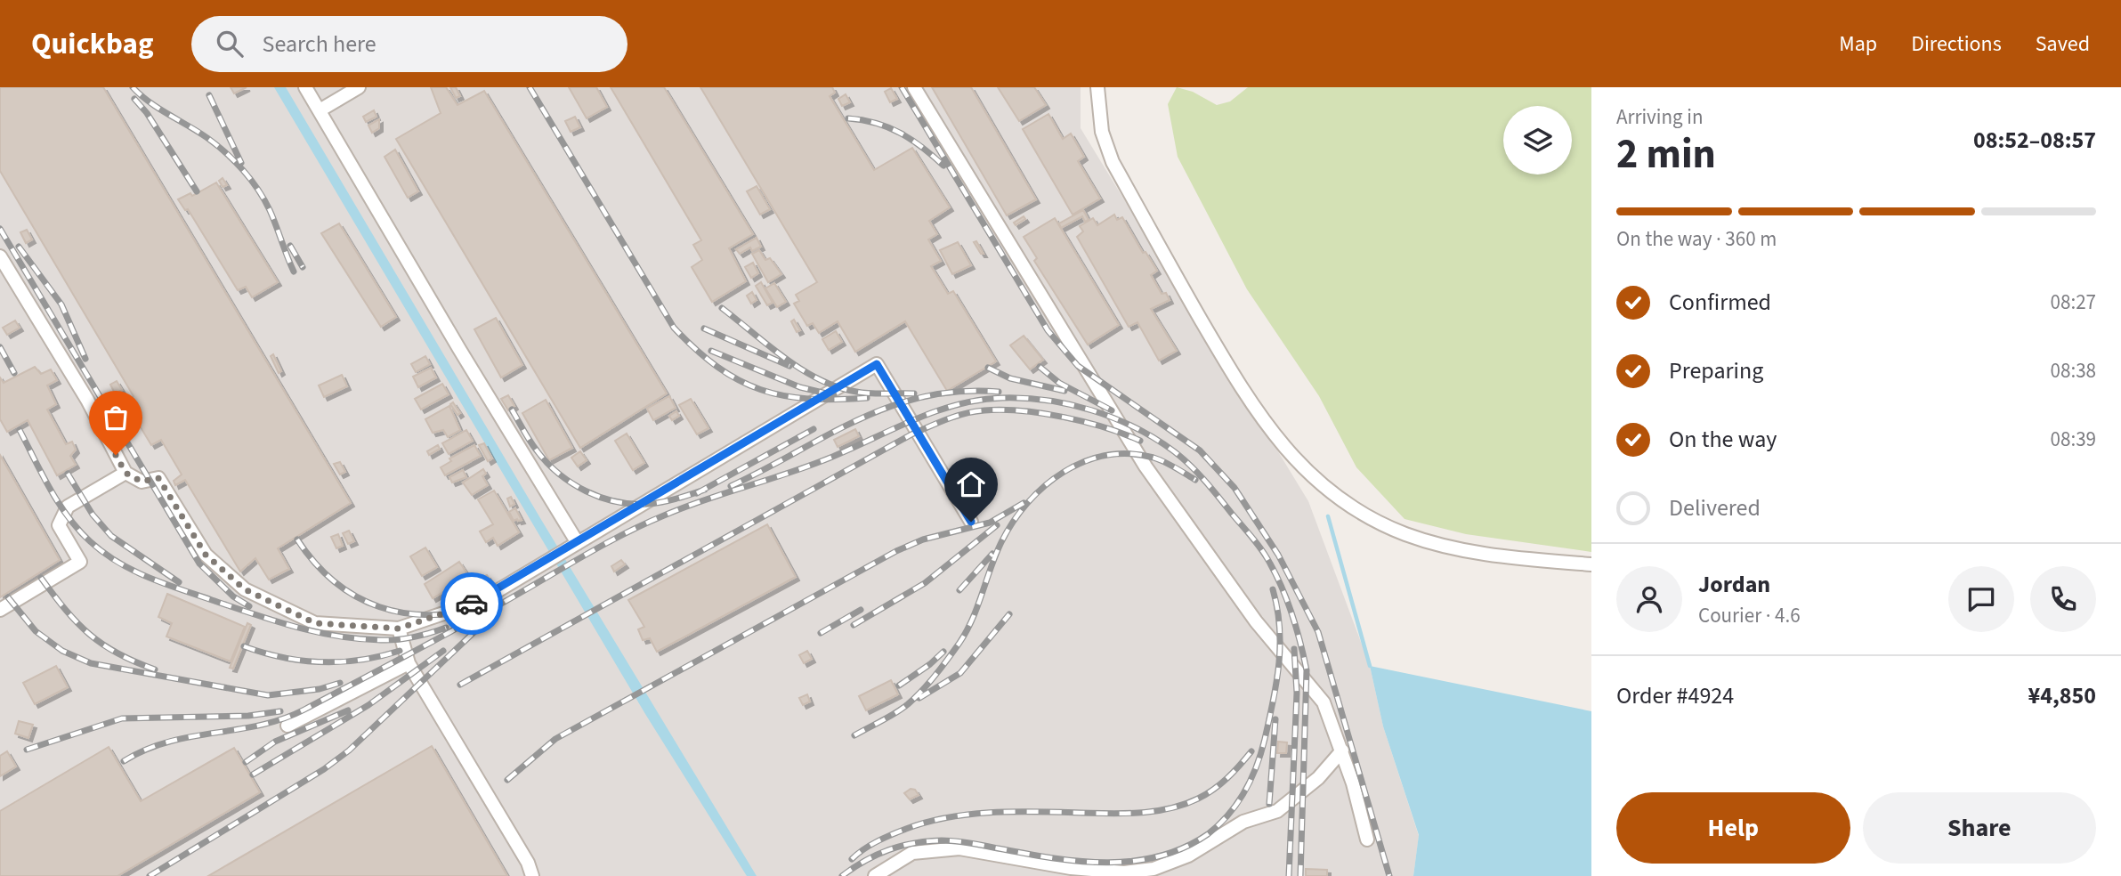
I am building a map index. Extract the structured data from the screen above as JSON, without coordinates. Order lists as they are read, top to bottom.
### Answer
{
  "page": {
    "header": "Quickbag",
    "search": "Search here",
    "nav": ["Map", "Directions", "Saved"],
    "heading": ["2 min", "Arriving in", "08:52–08:57"],
    "panel": [
      "Jordan",
      "Courier · 4.6",
      "Order #4924",
      "¥4,850"
    ],
    "bar": "On the way · 360 m",
    "list": [
      ["Confirmed", "08:27"],
      ["Preparing", "08:38"],
      ["On the way", "08:39"],
      "Delivered"
    ],
    "buttons": ["Help", "Share"]
  }
}
